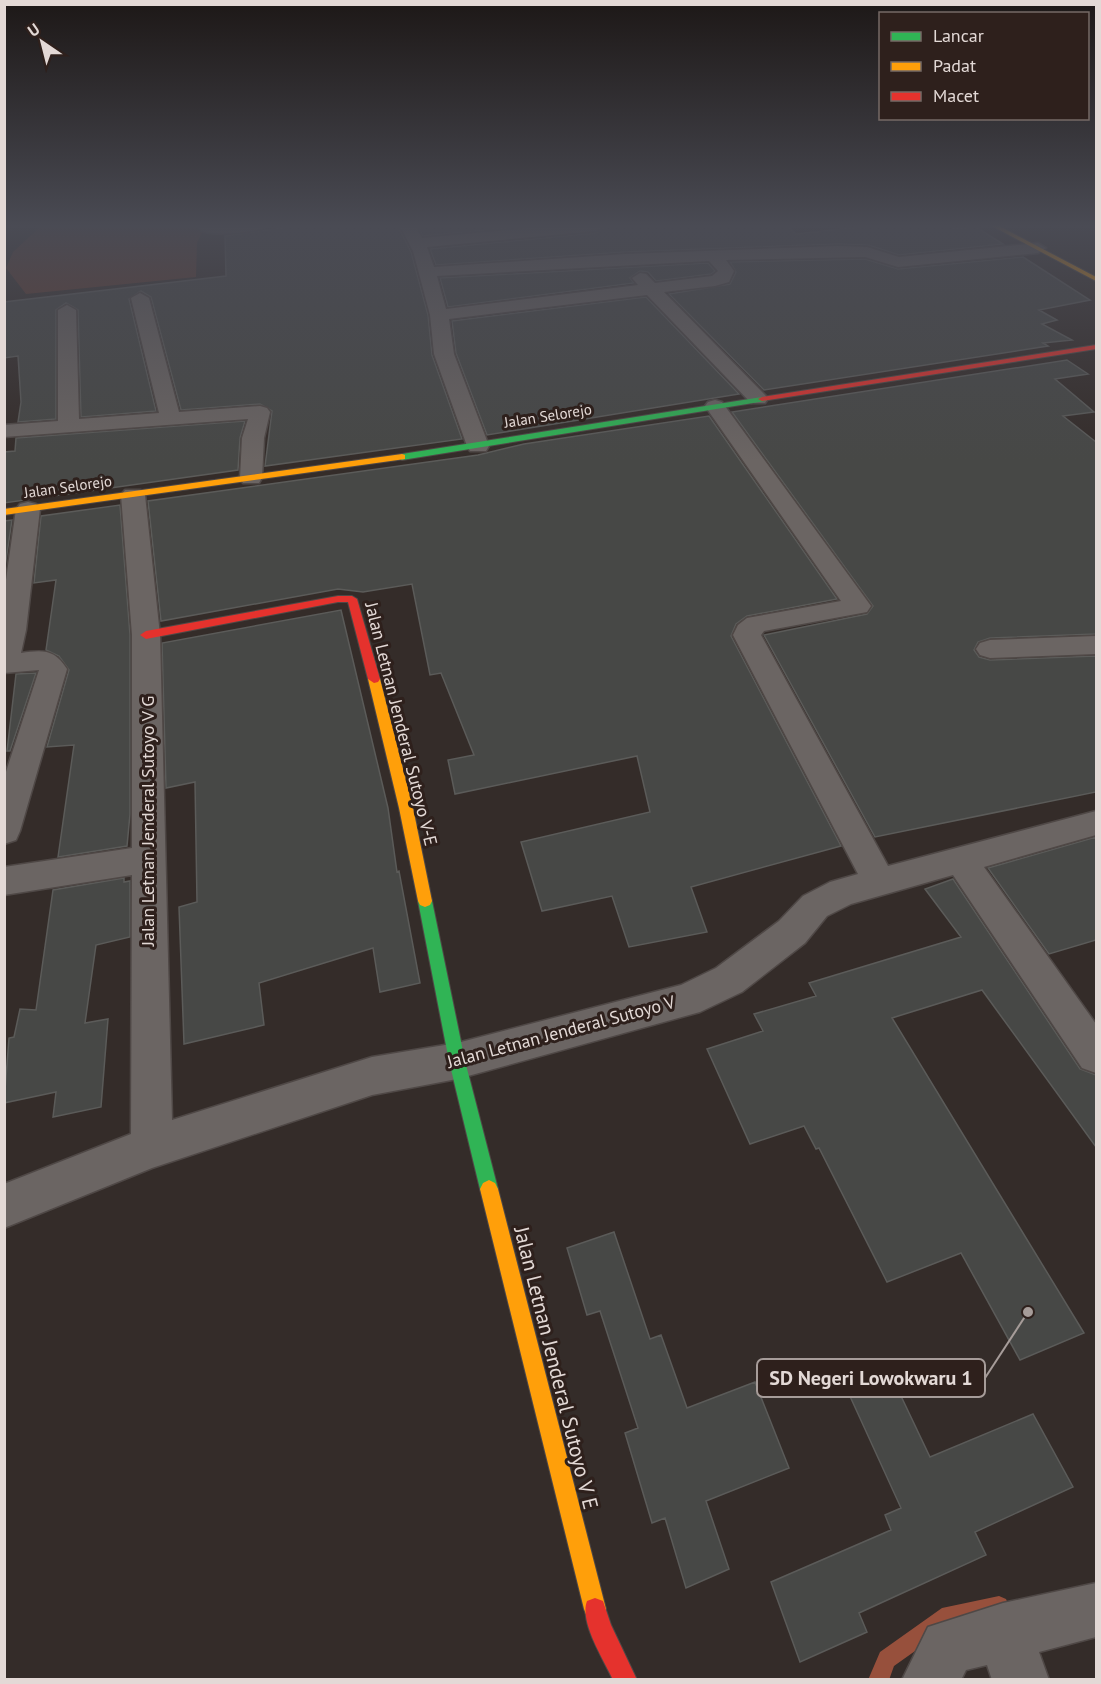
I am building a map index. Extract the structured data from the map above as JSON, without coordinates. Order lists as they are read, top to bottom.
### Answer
{
  "streets": {
    "street": [
      "Jalan Selorejo",
      "Jalan Letnan Jenderal Sutoyo V-E",
      "Jalan Letnan Jenderal Sutoyo V G",
      "Jalan Letnan Jenderal Sutoyo V",
      "Jalan Letnan Jenderal Sutoyo V E"
    ]
  },
  "crossings": [
    ["Jalan Selorejo", "Jalan Letnan Jenderal Sutoyo V G"],
    ["Jalan Letnan Jenderal Sutoyo V-E", "Jalan Letnan Jenderal Sutoyo V G"],
    ["Jalan Letnan Jenderal Sutoyo V-E", "Jalan Letnan Jenderal Sutoyo V"],
    ["Jalan Letnan Jenderal Sutoyo V-E", "Jalan Letnan Jenderal Sutoyo V E"],
    ["Jalan Letnan Jenderal Sutoyo V G", "Jalan Letnan Jenderal Sutoyo V"],
    ["Jalan Letnan Jenderal Sutoyo V", "Jalan Letnan Jenderal Sutoyo V E"]
  ],
  "places": ["SD Negeri Lowokwaru 1"],
  "legend": ["Lancar", "Padat", "Macet"],
  "north": "top left"
}
